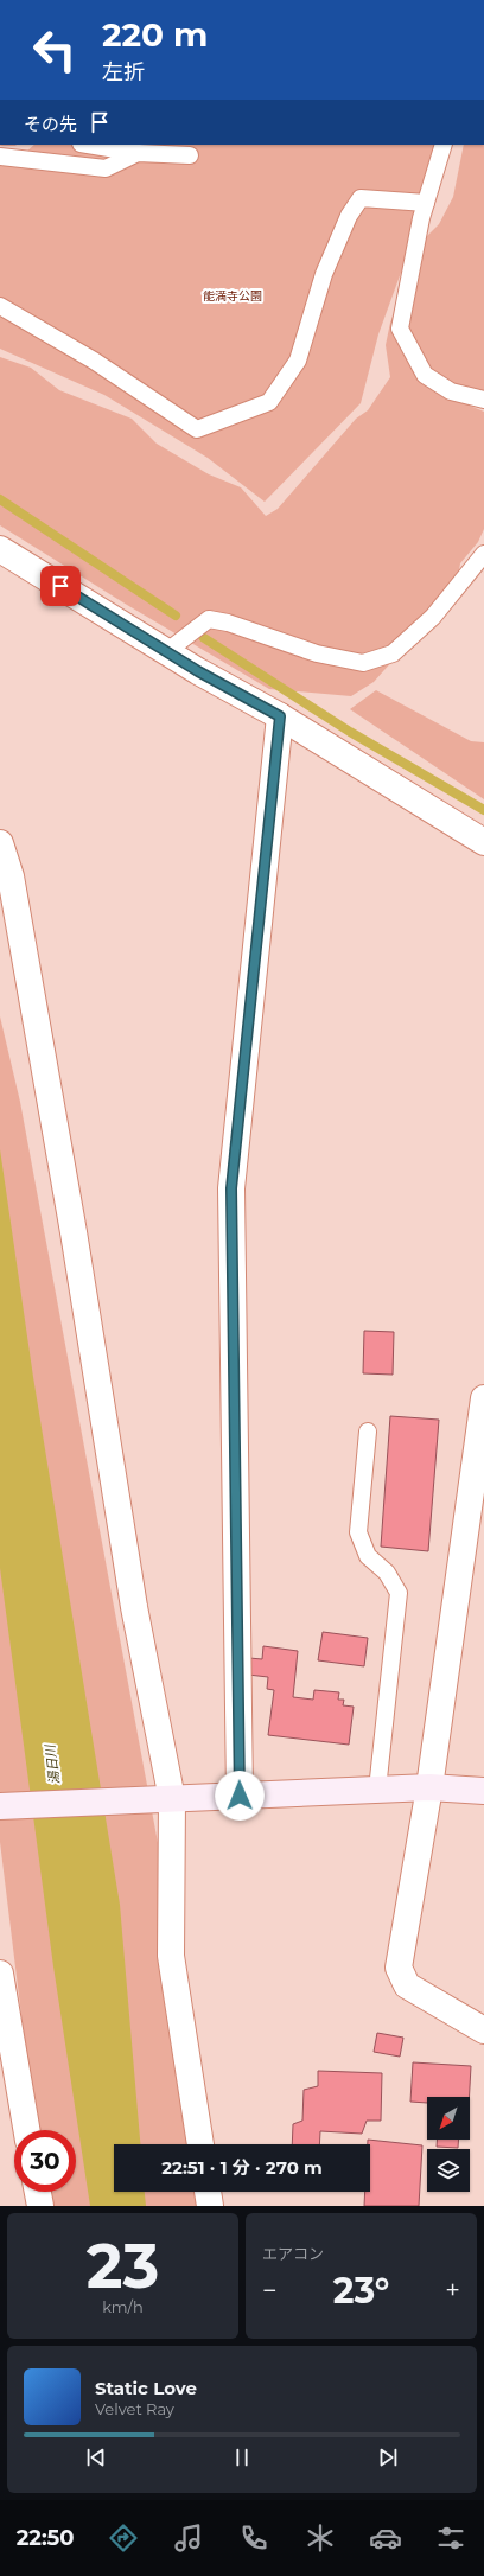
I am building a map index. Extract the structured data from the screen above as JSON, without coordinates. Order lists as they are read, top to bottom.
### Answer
{
  "water": ["湯日川"],
  "parks": ["能満寺公園"],
  "north": "bottom left",
  "page": {
    "turn": ["220 m", "左折"],
    "then": "その先",
    "limit": "30",
    "trip": "22:51 · 1 分 · 270 m",
    "tile": [
      ["23", "km/h"],
      "エアコン"
    ],
    "heat": ["−", "23°", "+"],
    "song": ["Static Love", "Velvet Ray"],
    "tabs": "22:50"
  }
}
